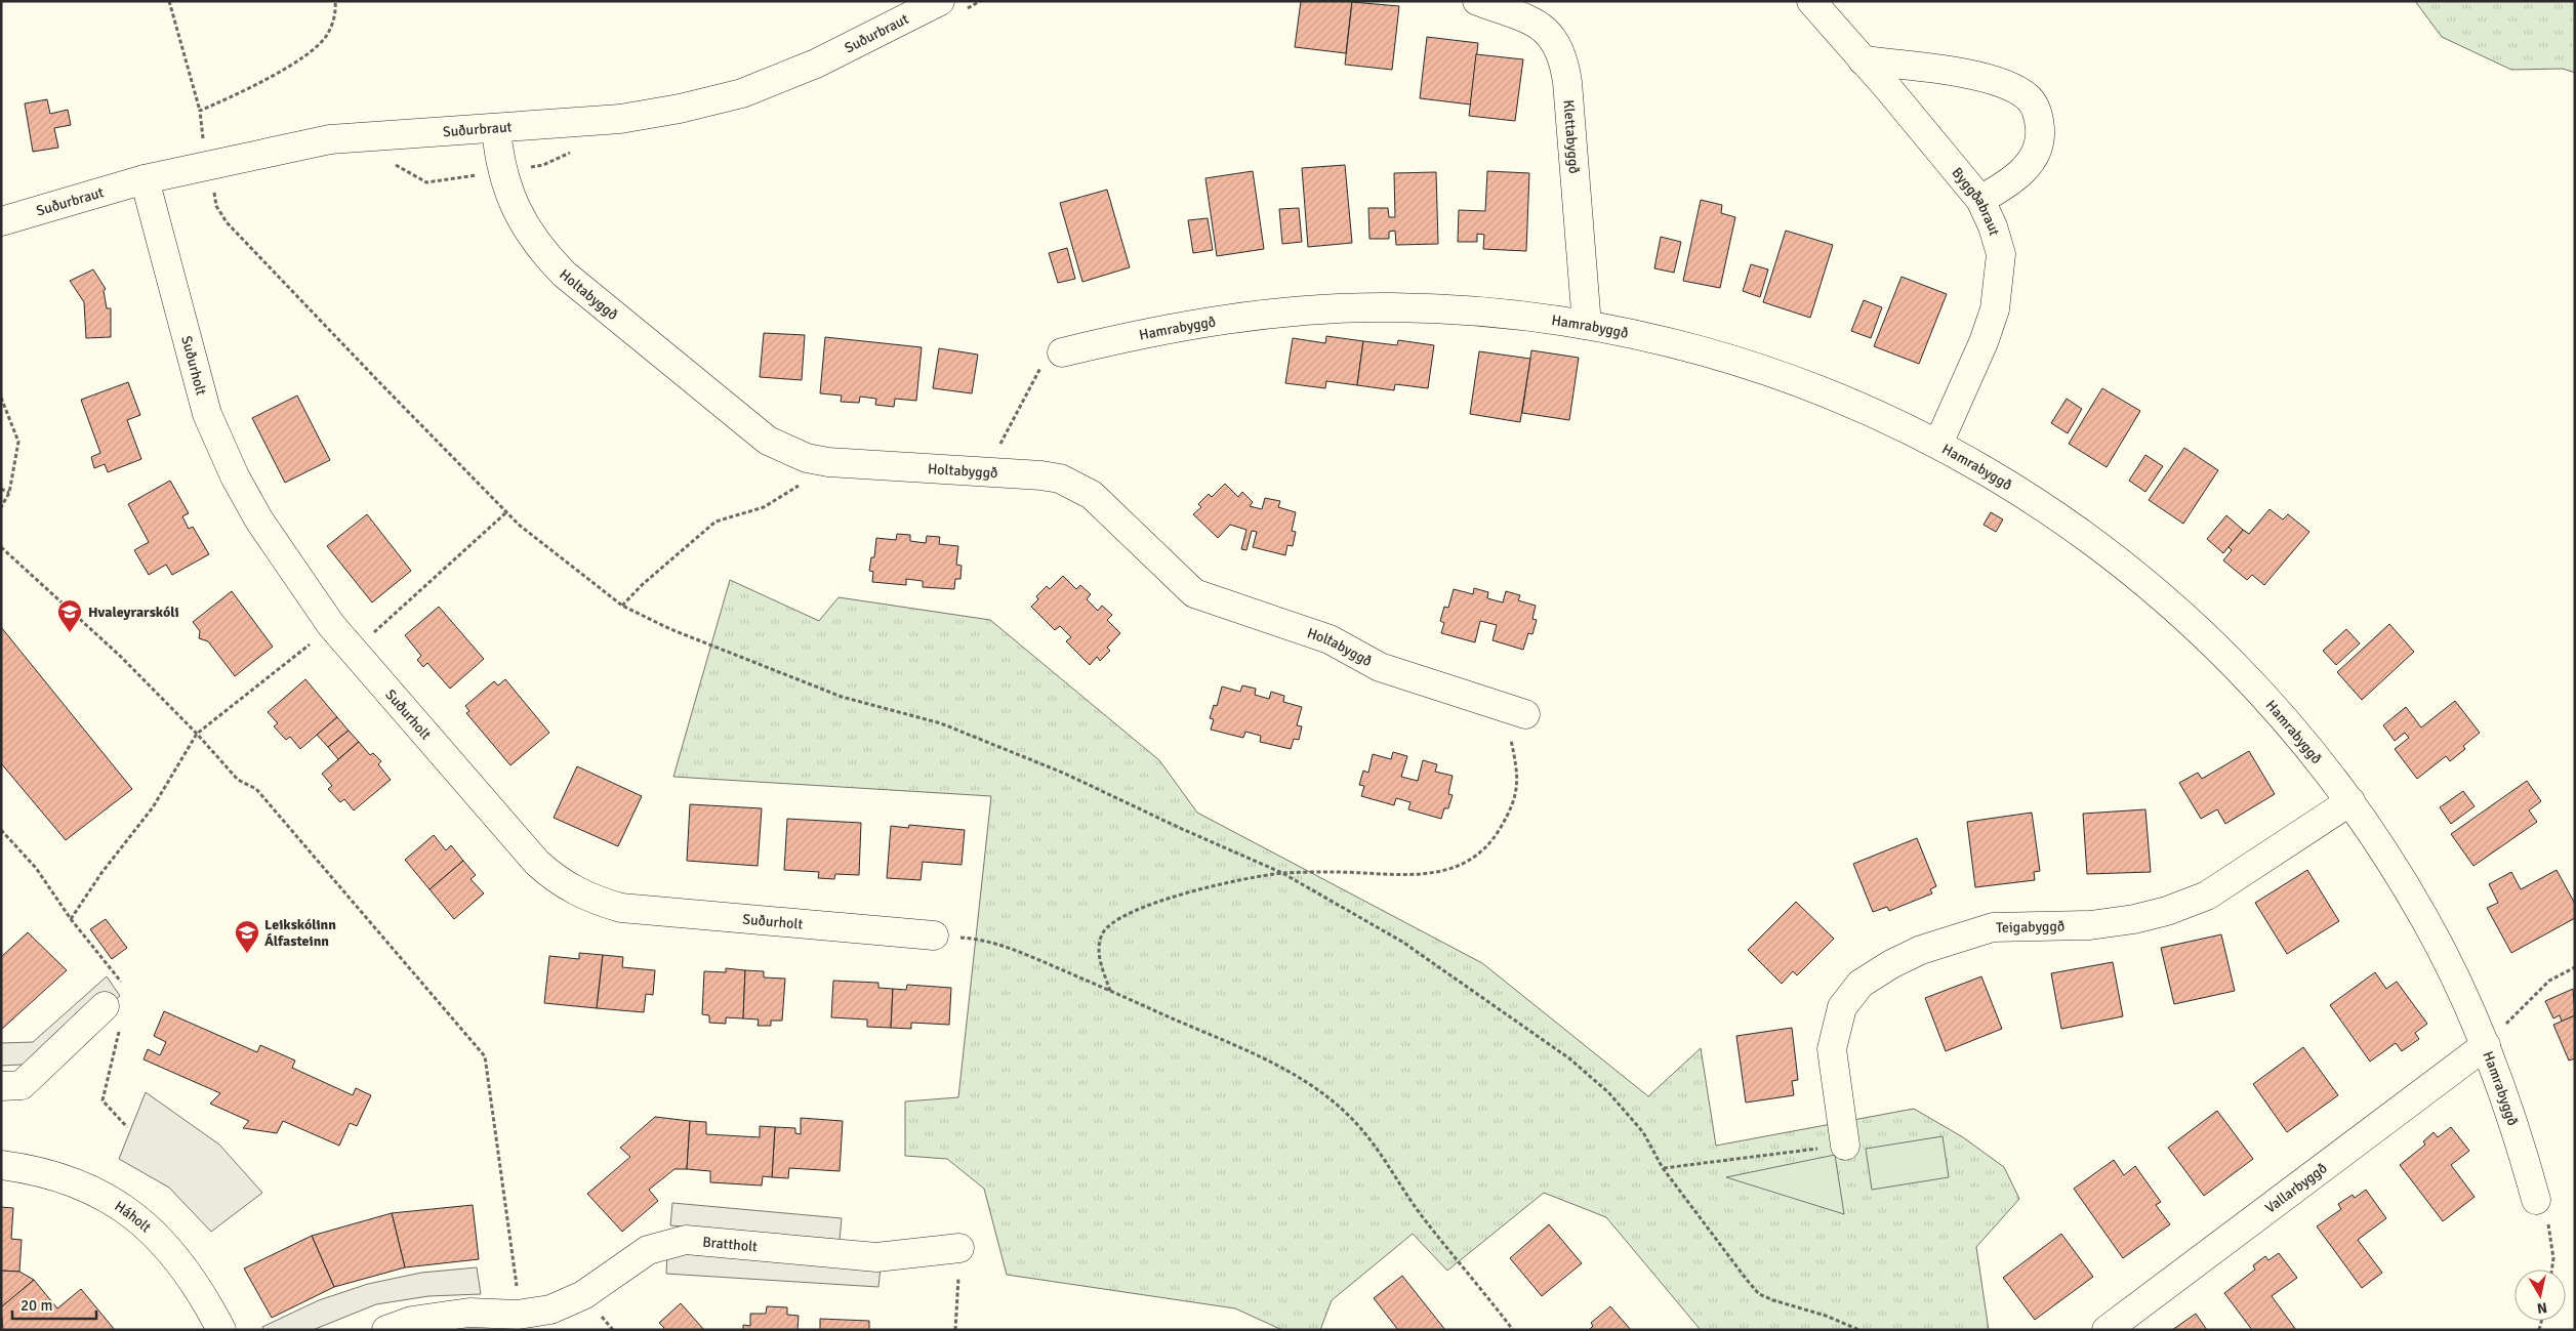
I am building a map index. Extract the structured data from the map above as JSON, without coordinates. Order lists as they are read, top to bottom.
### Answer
{
  "streets": {
    "street": [
      "Suðurbraut",
      "Klettabyggð",
      "Byggðabraut",
      "Holtabyggð",
      "Hamrabyggð",
      "Suðurholt",
      "Teigabyggð",
      "Vallarbyggð",
      "Háholt",
      "Brattholt"
    ]
  },
  "crossings": [
    ["Suðurbraut", "Holtabyggð"],
    ["Suðurbraut", "Suðurholt"],
    ["Klettabyggð", "Hamrabyggð"],
    ["Byggðabraut", "Hamrabyggð"],
    ["Hamrabyggð", "Teigabyggð"],
    ["Hamrabyggð", "Vallarbyggð"]
  ],
  "places": {
    "school or university": ["Hvaleyrarskóli", "Leikskólinn Álfasteinn"]
  },
  "scale_bar": "20 m",
  "north": "bottom"
}
